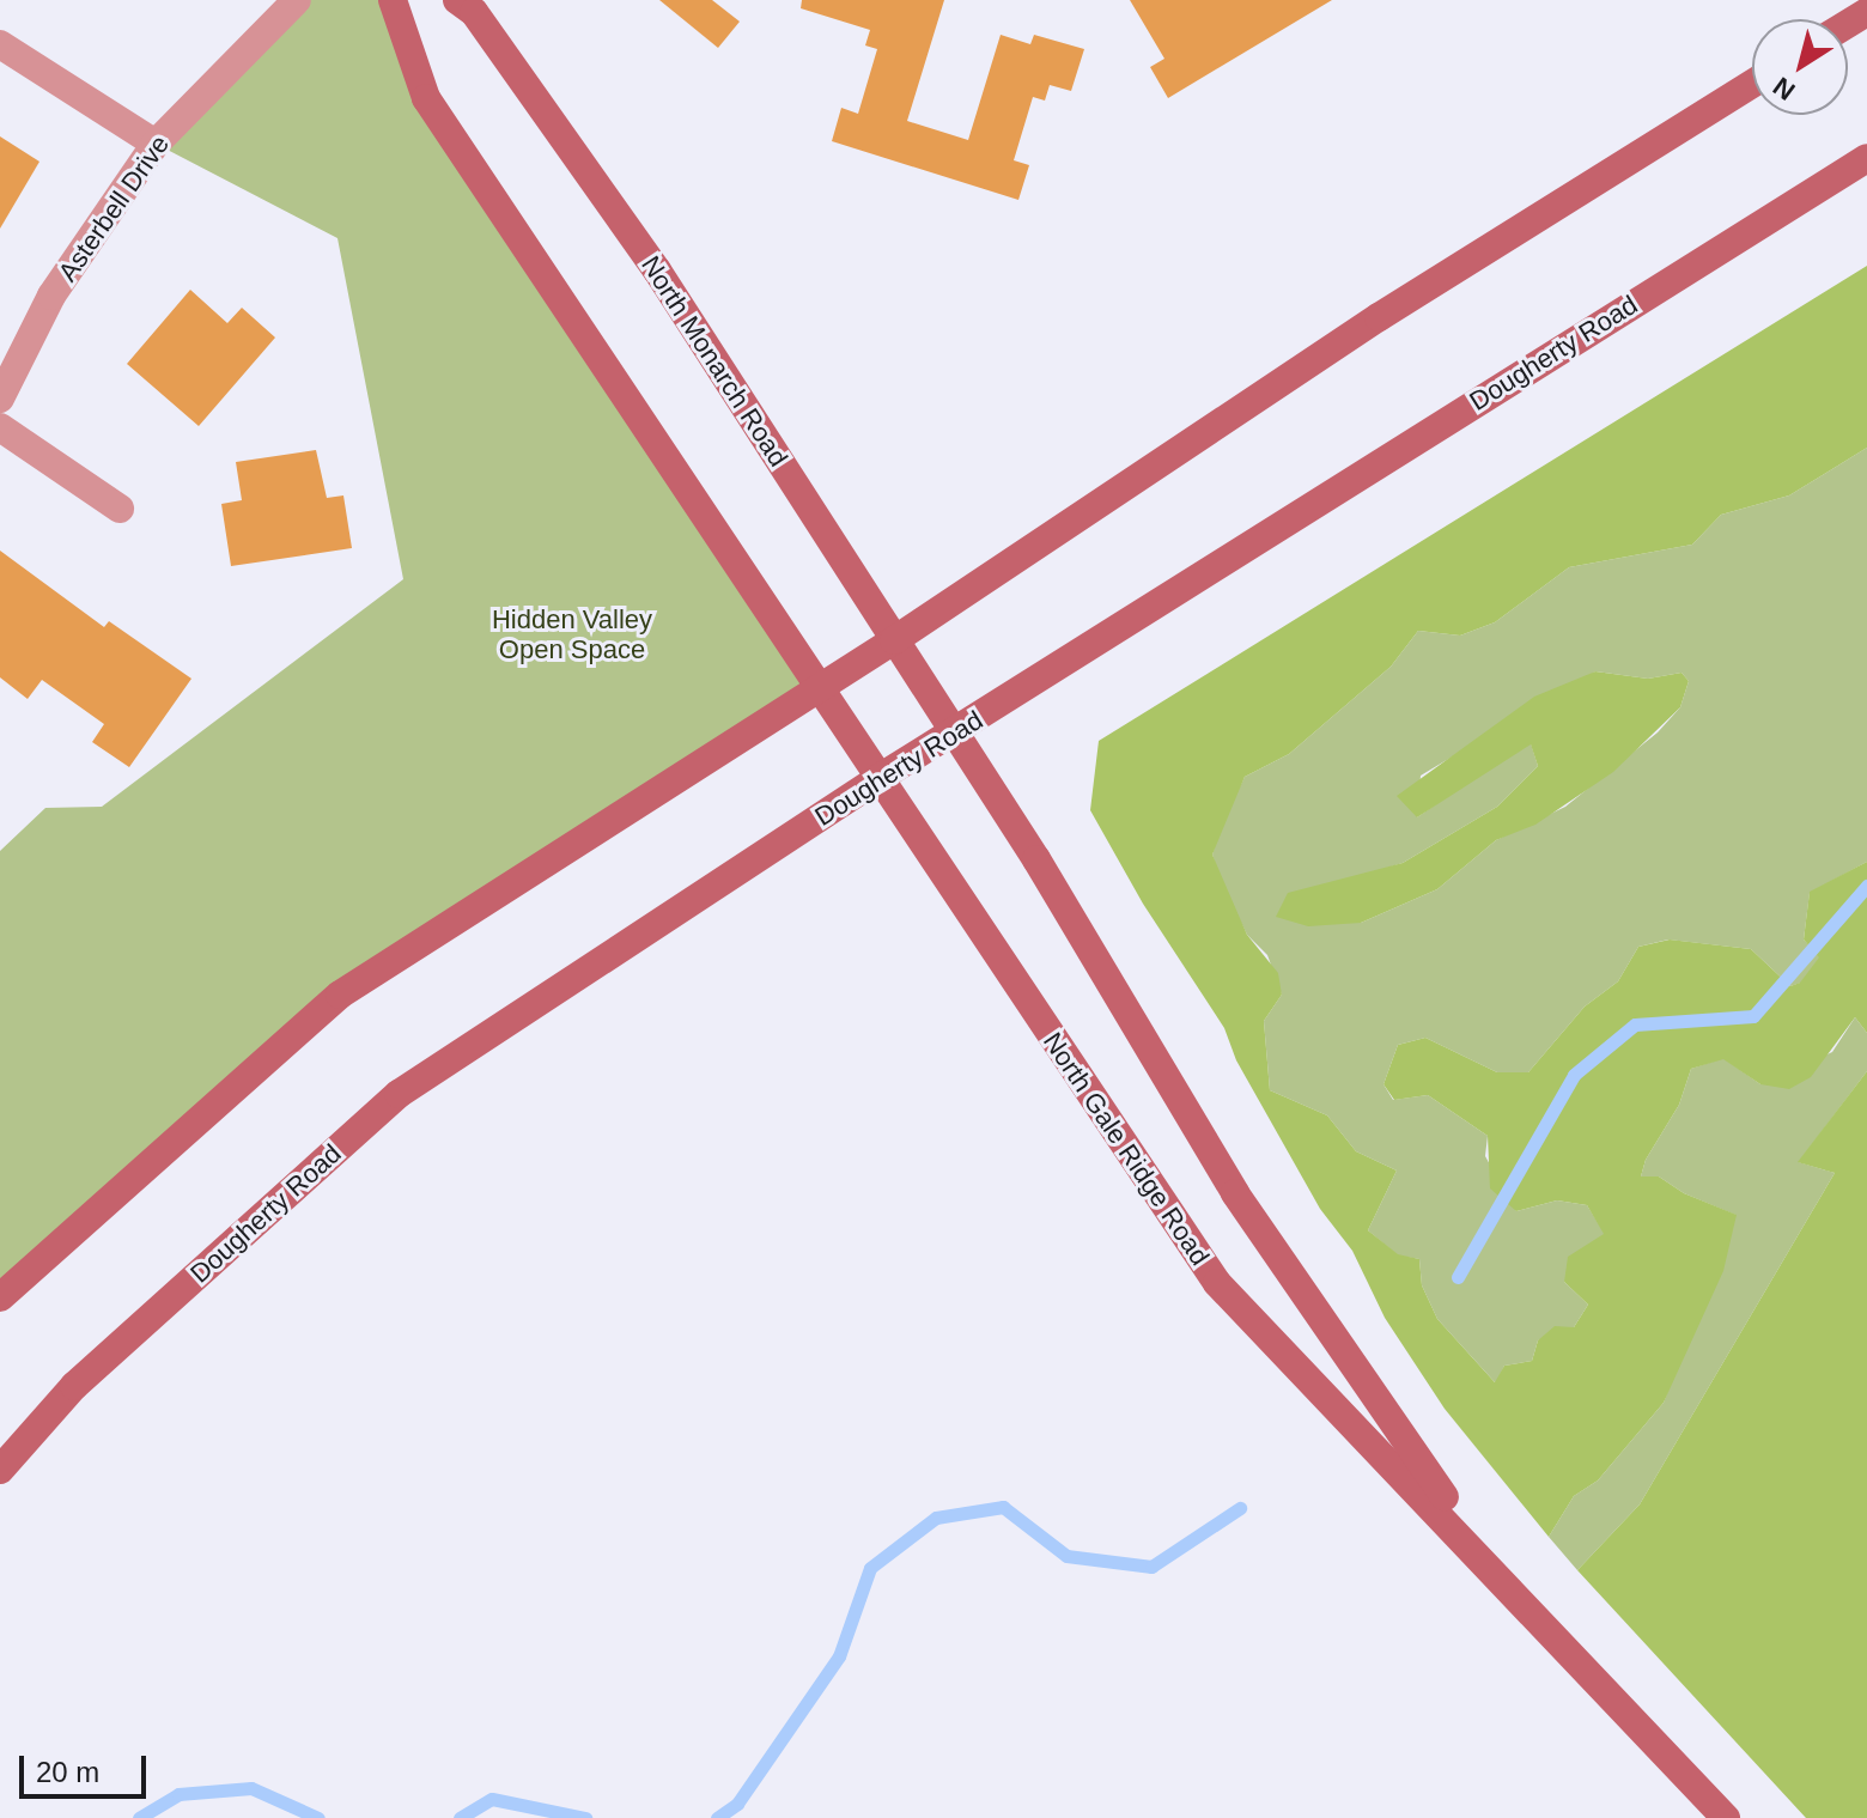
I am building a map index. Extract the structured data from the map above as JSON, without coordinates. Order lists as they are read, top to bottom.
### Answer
{
  "streets": {
    "main road": ["Dougherty Road", "North Monarch Road", "North Gale Ridge Road"],
    "street": ["Asterbell Drive"]
  },
  "crossings": [
    ["Dougherty Road", "North Monarch Road"],
    ["Dougherty Road", "North Gale Ridge Road"],
    ["North Monarch Road", "North Gale Ridge Road"]
  ],
  "parks": ["Hidden Valley Open Space"],
  "scale_bar": "20 m",
  "north": "bottom left"
}
